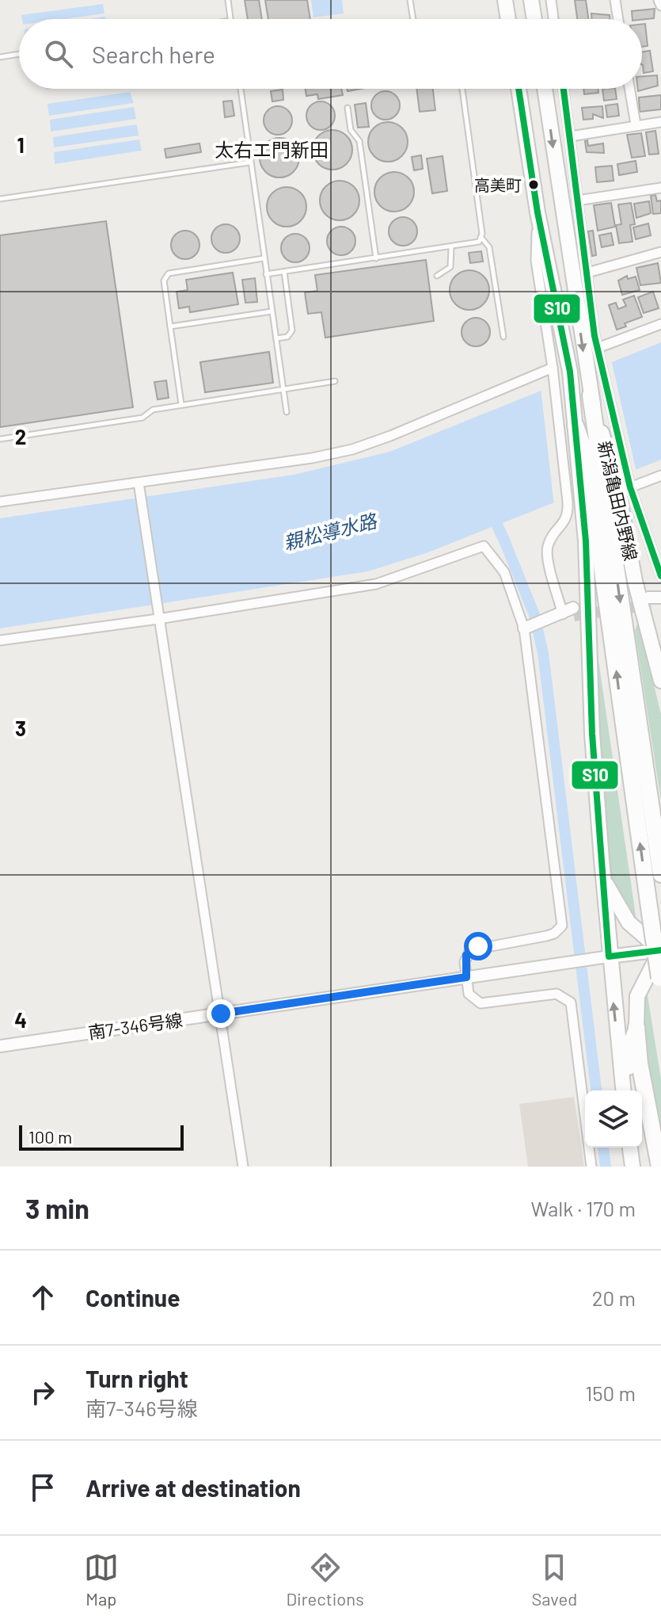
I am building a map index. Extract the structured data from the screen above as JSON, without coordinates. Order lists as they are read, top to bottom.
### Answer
{
  "streets": {
    "main road": ["新潟亀田内野線"],
    "street": ["南7-346号線"]
  },
  "crossings": [
    ["新潟亀田内野線", "南7-346号線"]
  ],
  "districts": ["太右エ門新田"],
  "water": ["親松導水路"],
  "places": ["高美町"],
  "lines": ["transit line S10"],
  "scale_bar": "100 m",
  "page": {
    "search": "Search here",
    "scale": "100 m",
    "heading": ["3 min", "Walk · 170 m"],
    "list": [
      ["Continue", "20 m"],
      ["Turn right", "南7-346号線", "150 m"],
      "Arrive at destination"
    ],
    "nav": ["Map", "Directions", "Saved"]
  },
  "grid": {
    "rows": [
      "1",
      "2",
      "3",
      "4"
    ]
  }
}
